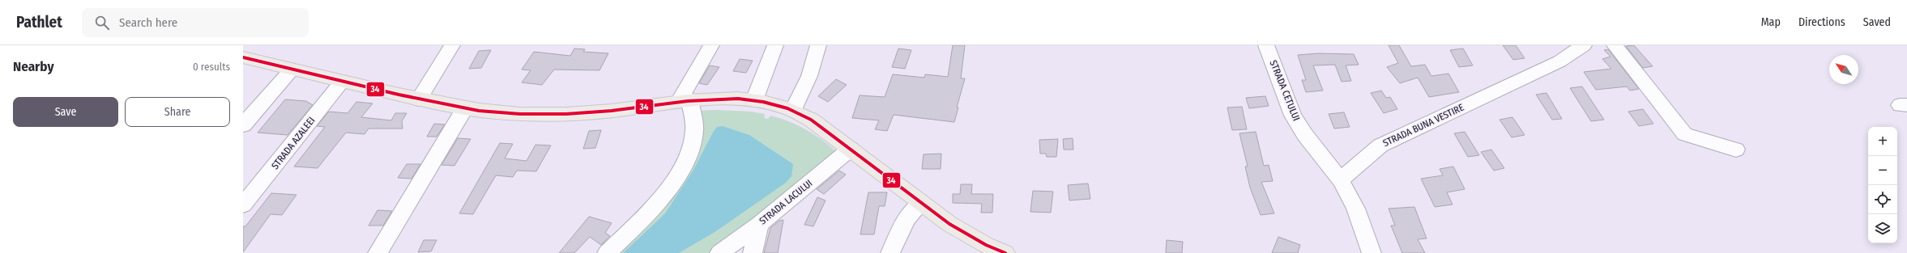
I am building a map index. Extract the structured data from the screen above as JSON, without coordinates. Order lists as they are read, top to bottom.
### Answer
{
  "streets": {
    "street": [
      "STRADA CETULUI",
      "STRADA BUNA VESTIRE",
      "STRADA AZALEEI",
      "STRADA LACULUI"
    ]
  },
  "crossings": [
    ["STRADA CETULUI", "STRADA BUNA VESTIRE"]
  ],
  "lines": ["transit line 34"],
  "north": "top left",
  "page": {
    "header": "Pathlet",
    "search": "Search here",
    "nav": ["Map", "Directions", "Saved"],
    "heading": ["Nearby", "0 results"],
    "buttons": ["Save", "Share"],
    "map_buttons": ["+", "−"]
  }
}
